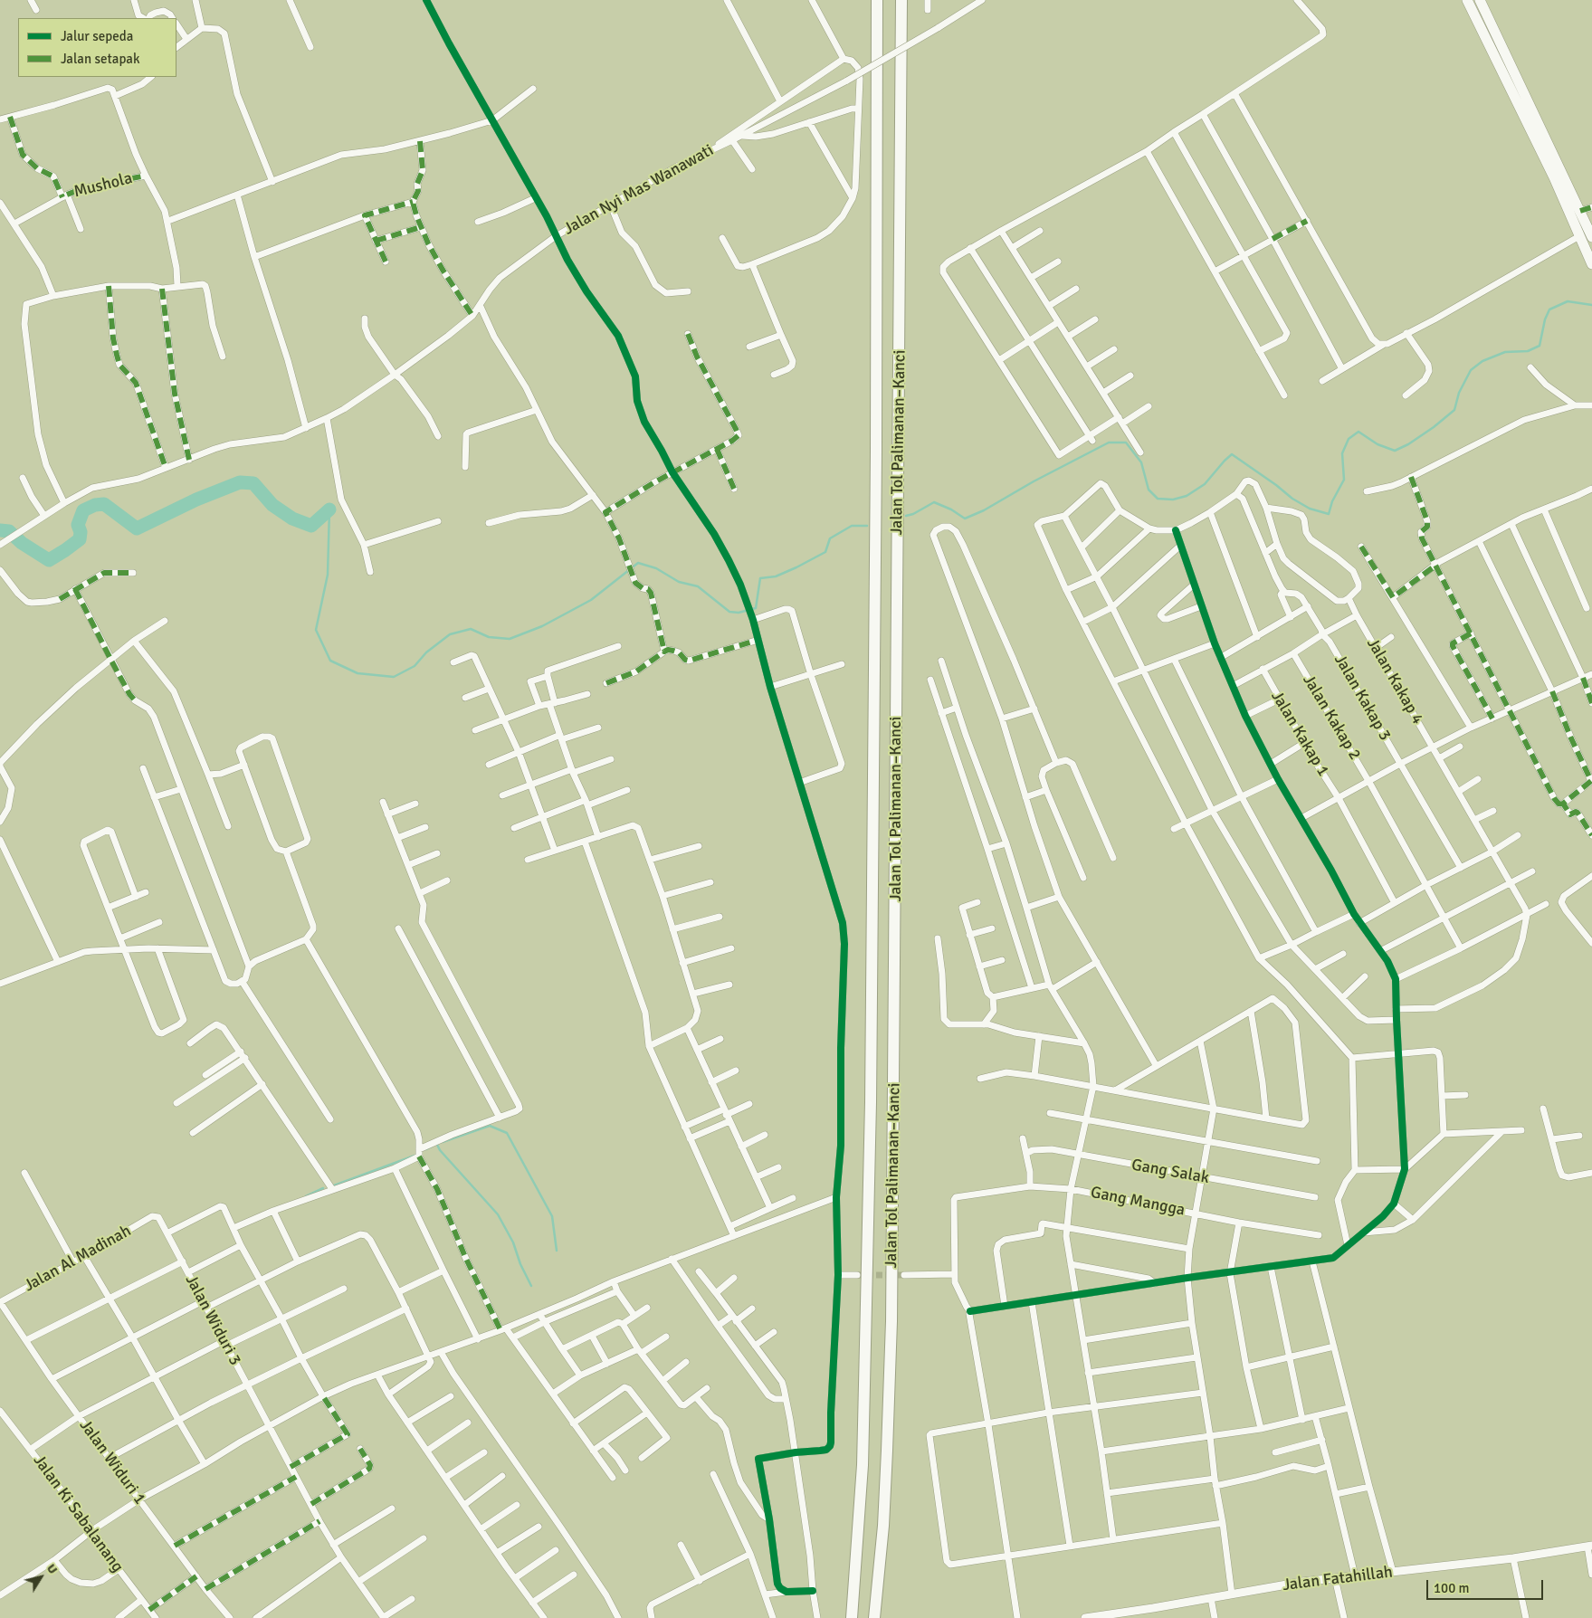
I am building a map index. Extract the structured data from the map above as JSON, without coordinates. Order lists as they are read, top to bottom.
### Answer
{
  "streets": {
    "highway": ["Jalan Tol Palimanan–Kanci"],
    "street": [
      "Mushola",
      "Jalan Nyi Mas Wanawati",
      "Jalan Kakap 4",
      "Jalan Kakap 3",
      "Jalan Kakap 2",
      "Jalan Kakap 1",
      "Gang Salak",
      "Gang Mangga",
      "Jalan Al Madinah",
      "Jalan Widuri 3",
      "Jalan Widuri 1",
      "Jalan Ki Sabalanang",
      "Jalan Fatahillah"
    ]
  },
  "crossings": [
    ["Jalan Al Madinah", "Jalan Widuri 3"],
    ["Jalan Al Madinah", "Jalan Widuri 1"]
  ],
  "legend": ["Jalur sepeda", "Jalan setapak"],
  "scale_bar": "100 m",
  "north": "top right"
}
